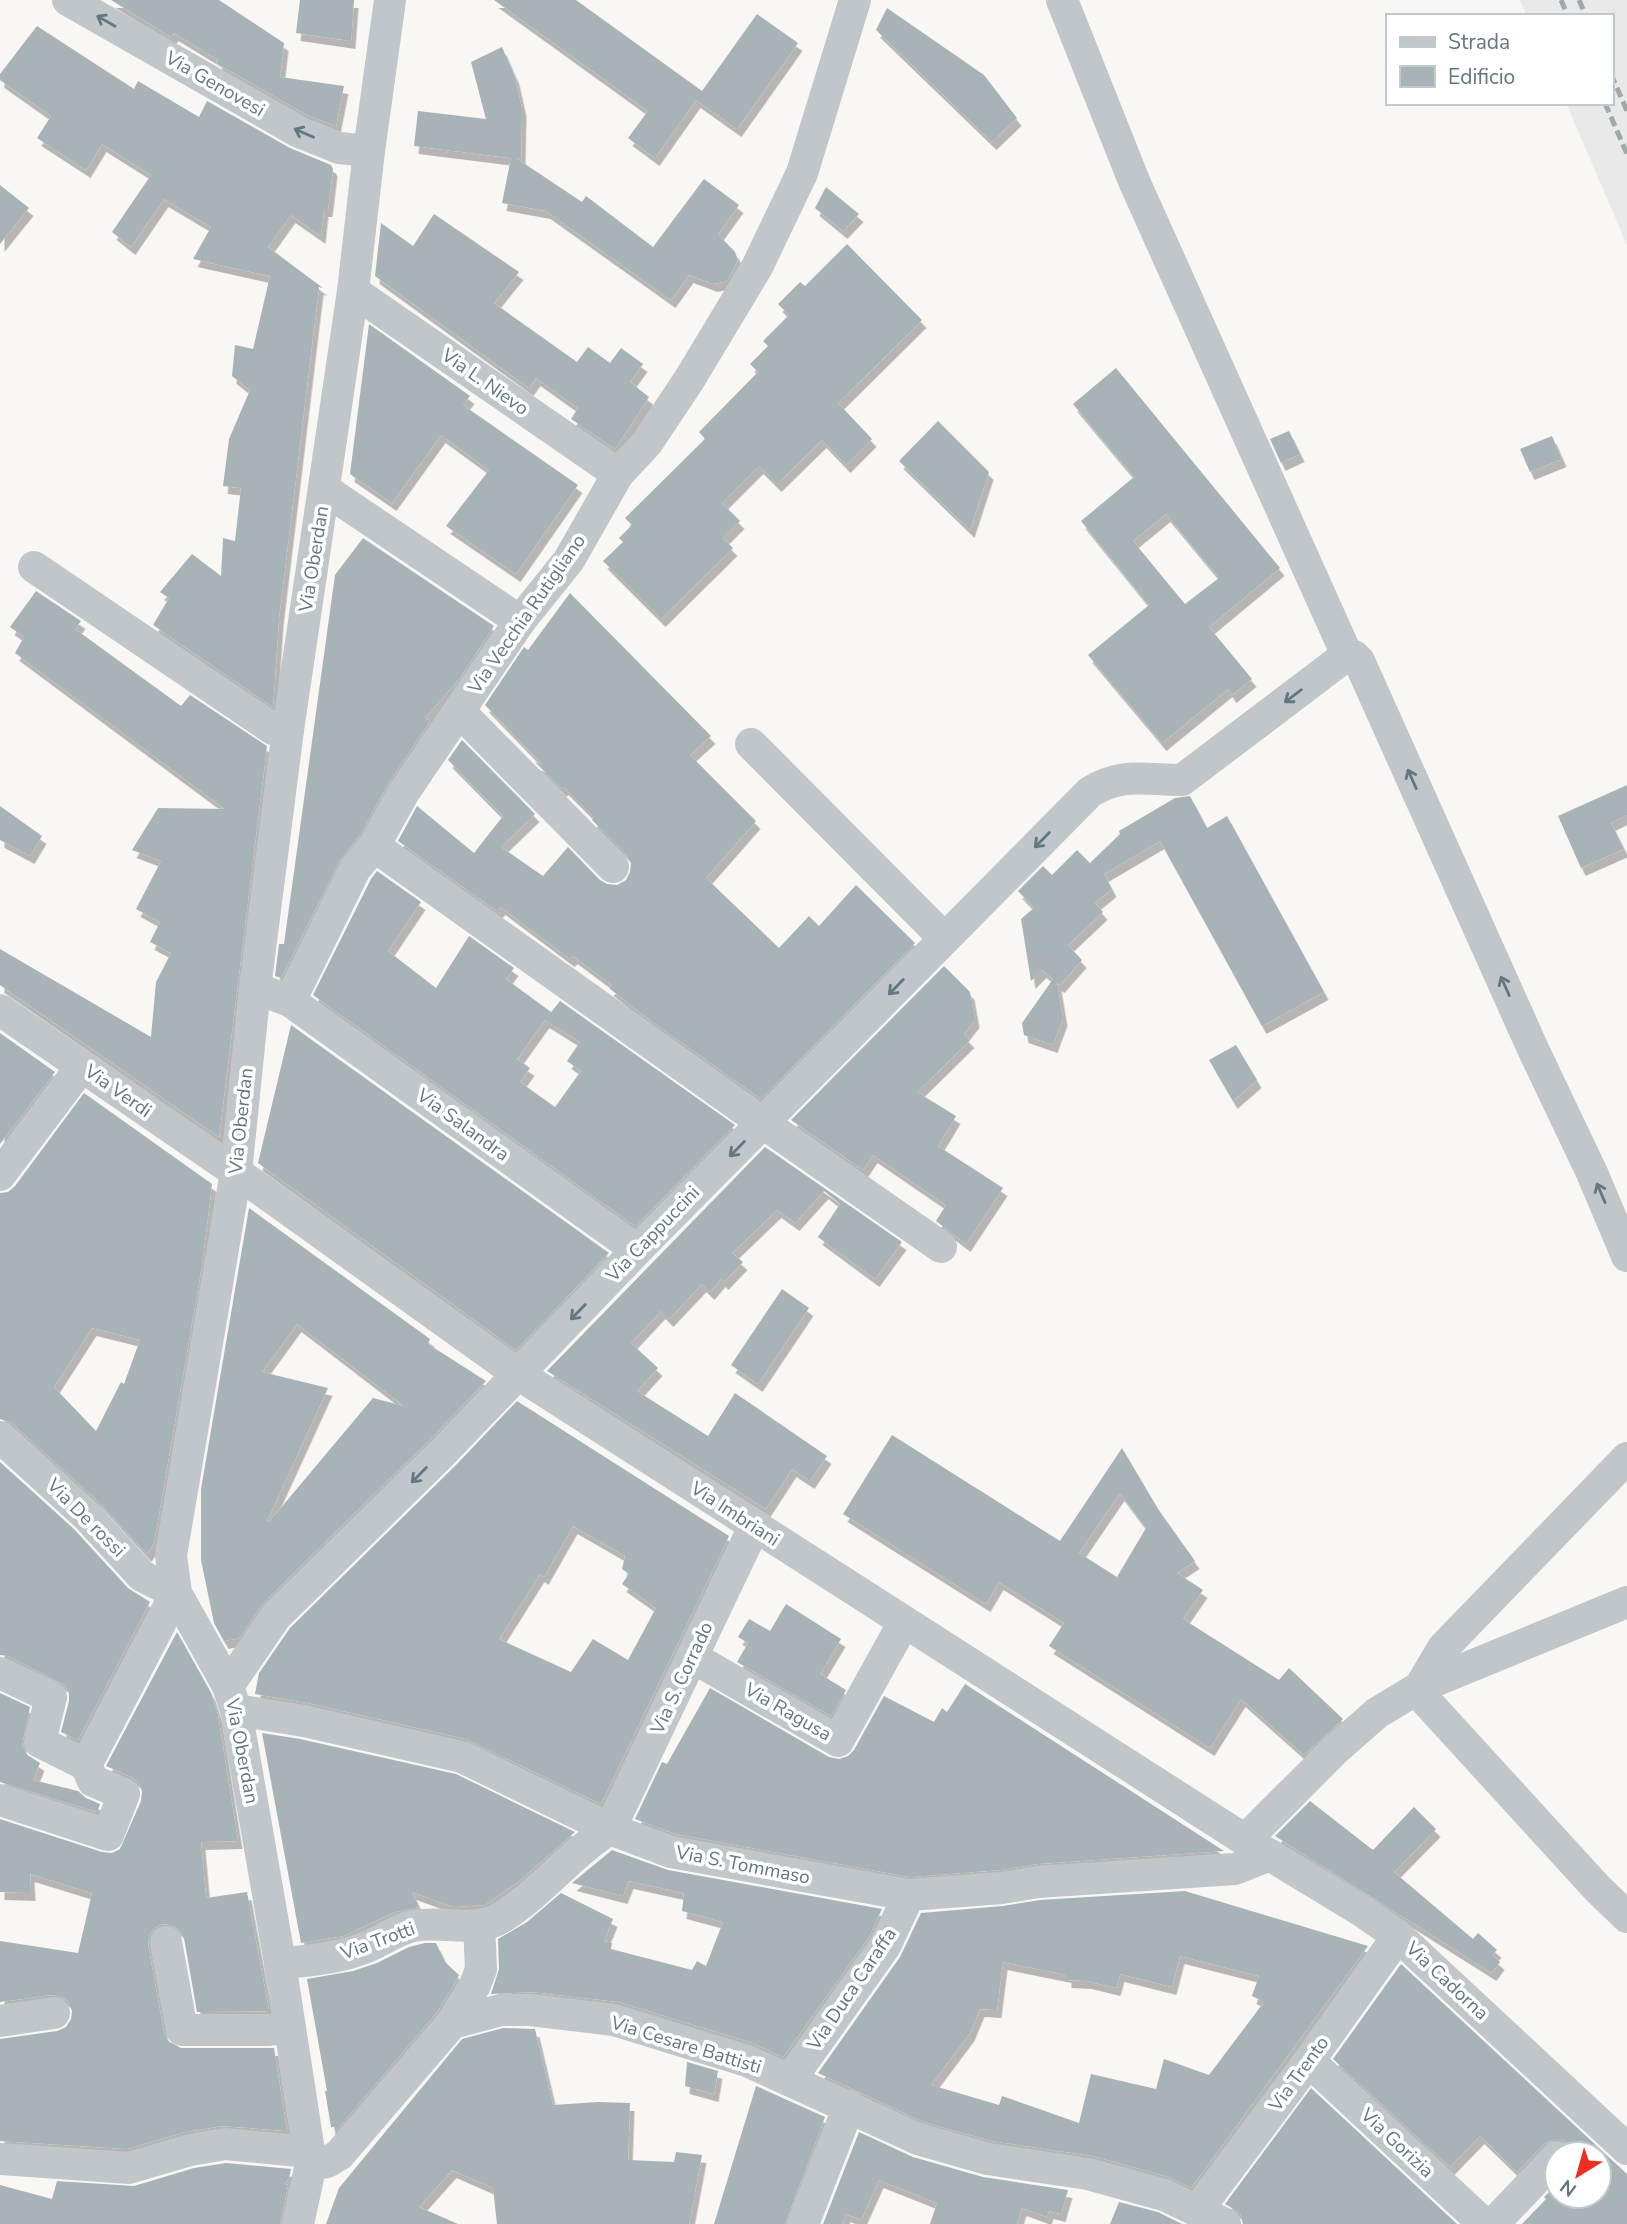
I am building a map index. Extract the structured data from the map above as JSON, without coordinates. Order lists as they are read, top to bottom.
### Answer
{
  "streets": {
    "street": [
      "Via Genovesi",
      "Via L. Nievo",
      "Via Oberdan",
      "Via Vecchia Rutigliano",
      "Via Verdi",
      "Via Salandra",
      "Via Cappuccini",
      "Via Imbriani",
      "Via De rossi",
      "Via S. Corrado",
      "Via Ragusa",
      "Via S. Tommaso",
      "Via Trotti",
      "Via Cadorna",
      "Via Duca Caraffa",
      "Via Cesare Battisti",
      "Via Trento",
      "Via Gorizia"
    ]
  },
  "crossings": [
    ["Via Genovesi", "Via Oberdan"],
    ["Via L. Nievo", "Via Oberdan"],
    ["Via L. Nievo", "Via Vecchia Rutigliano"],
    ["Via Oberdan", "Via Verdi"],
    ["Via Oberdan", "Via Cappuccini"],
    ["Via Oberdan", "Via Imbriani"],
    ["Via Oberdan", "Via De rossi"],
    ["Via Oberdan", "Via S. Tommaso"],
    ["Via Oberdan", "Via Trotti"],
    ["Via Vecchia Rutigliano", "Via Salandra"],
    ["Via Verdi", "Via Imbriani"],
    ["Via Salandra", "Via Cappuccini"],
    ["Via Cappuccini", "Via Imbriani"],
    ["Via Cappuccini", "Via S. Tommaso"],
    ["Via Imbriani", "Via S. Corrado"],
    ["Via Imbriani", "Via Ragusa"],
    ["Via Imbriani", "Via S. Tommaso"],
    ["Via Imbriani", "Via Cadorna"],
    ["Via S. Corrado", "Via Ragusa"],
    ["Via S. Corrado", "Via S. Tommaso"],
    ["Via S. Corrado", "Via Trotti"],
    ["Via S. Tommaso", "Via Trotti"],
    ["Via S. Tommaso", "Via Cadorna"],
    ["Via S. Tommaso", "Via Duca Caraffa"],
    ["Via Cadorna", "Via Trento"],
    ["Via Duca Caraffa", "Via Cesare Battisti"],
    ["Via Cesare Battisti", "Via Trento"],
    ["Via Trento", "Via Gorizia"]
  ],
  "one_way": ["Via Genovesi", "Via Cappuccini"],
  "legend": ["Strada", "Edificio"],
  "north": "bottom left"
}
